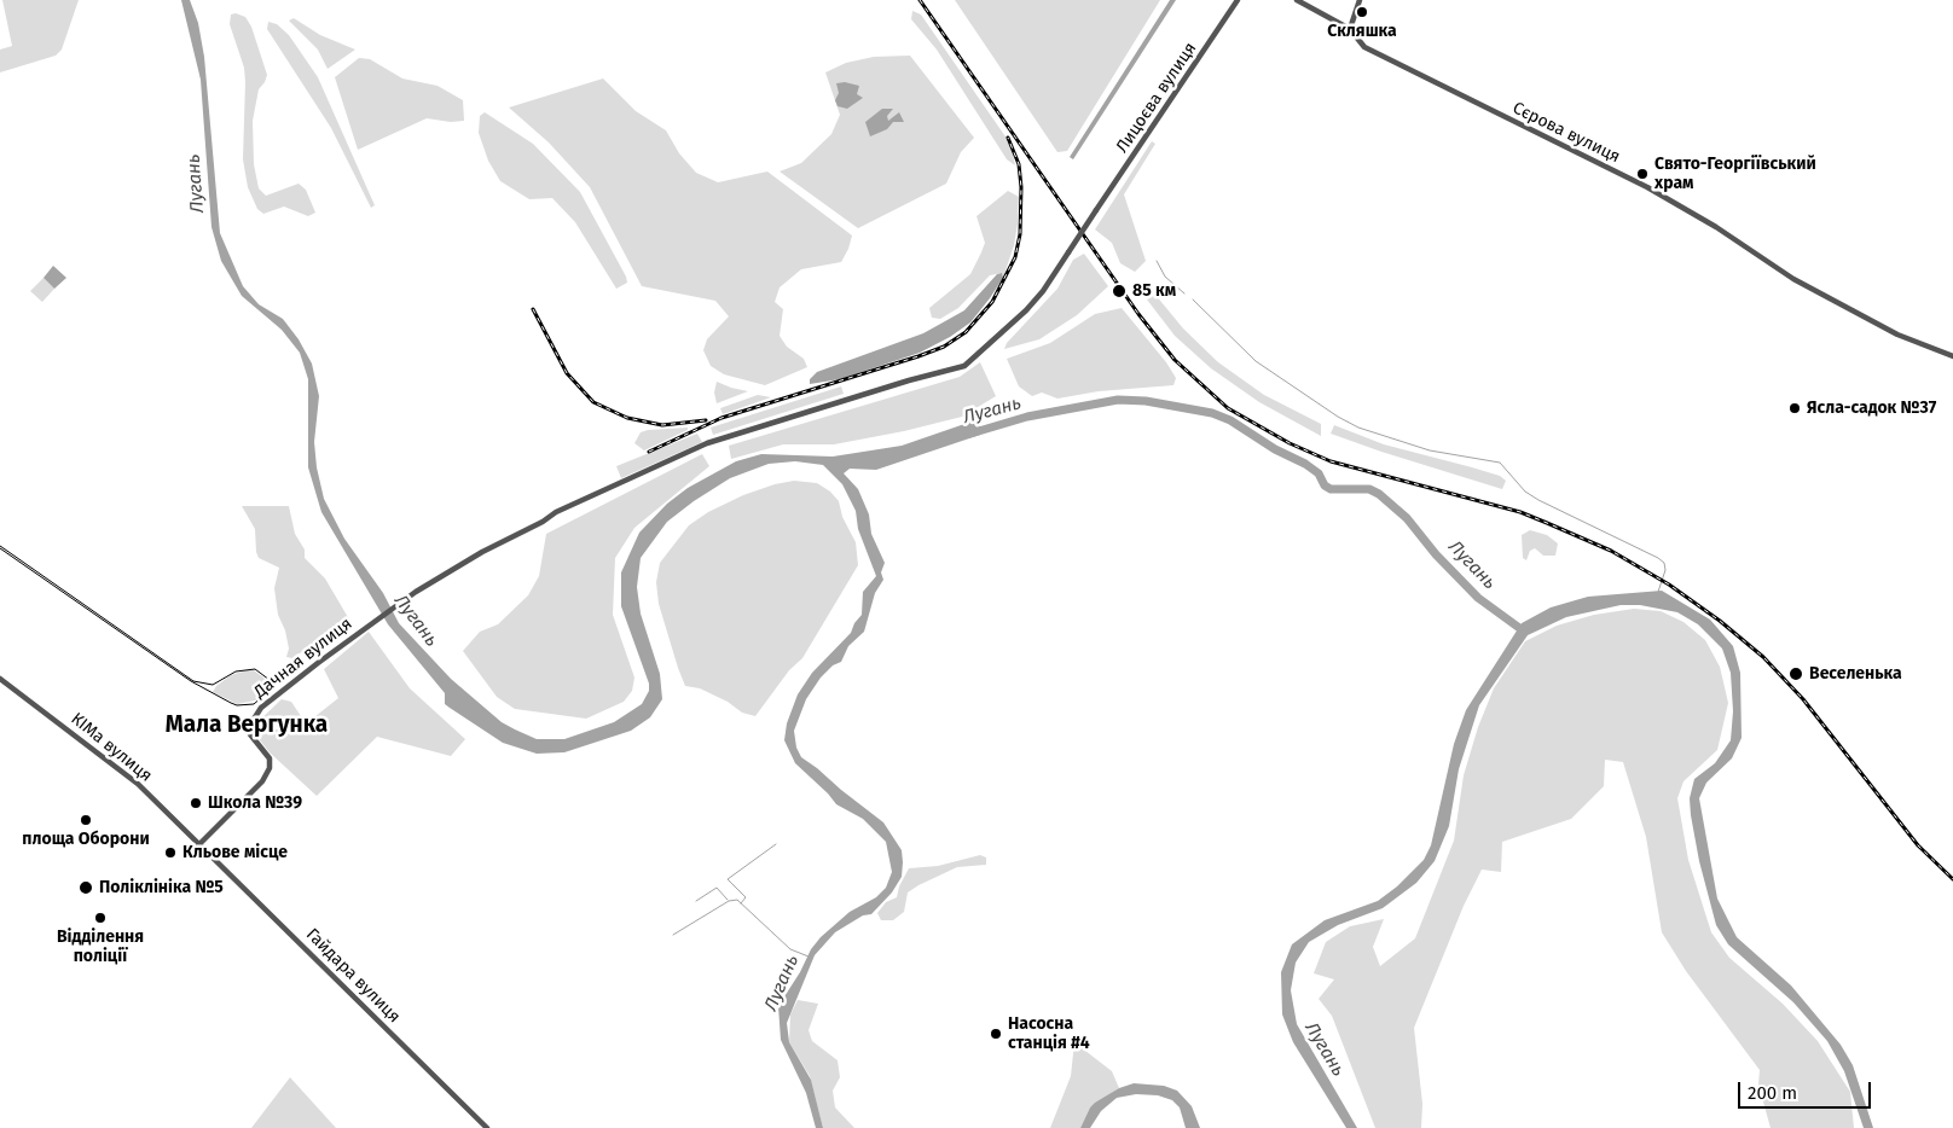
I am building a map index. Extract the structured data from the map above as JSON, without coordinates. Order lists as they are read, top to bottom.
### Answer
{
  "streets": {
    "street": [
      "Лицоєва вулиця",
      "Сєрова вулиця",
      "Дачная вулиця",
      "КІМа вулиця",
      "Гайдара вулиця"
    ]
  },
  "crossings": [
    ["Лицоєва вулиця", "Дачная вулиця"],
    ["Дачная вулиця", "КІМа вулиця"],
    ["Дачная вулиця", "Гайдара вулиця"],
    ["КІМа вулиця", "Гайдара вулиця"]
  ],
  "districts": ["Мала Вергунка"],
  "water": ["Лугань"],
  "places": [
    "Скляшка",
    "Свято-Георгіївський храм",
    "85 км",
    "Ясла-садок №37",
    "Веселенька",
    "Школа №39",
    "площа Оборони",
    "Кльове місце",
    "Поліклініка №5",
    "Відділення поліції",
    "Насосна станція #4"
  ],
  "scale_bar": "200 m"
}
